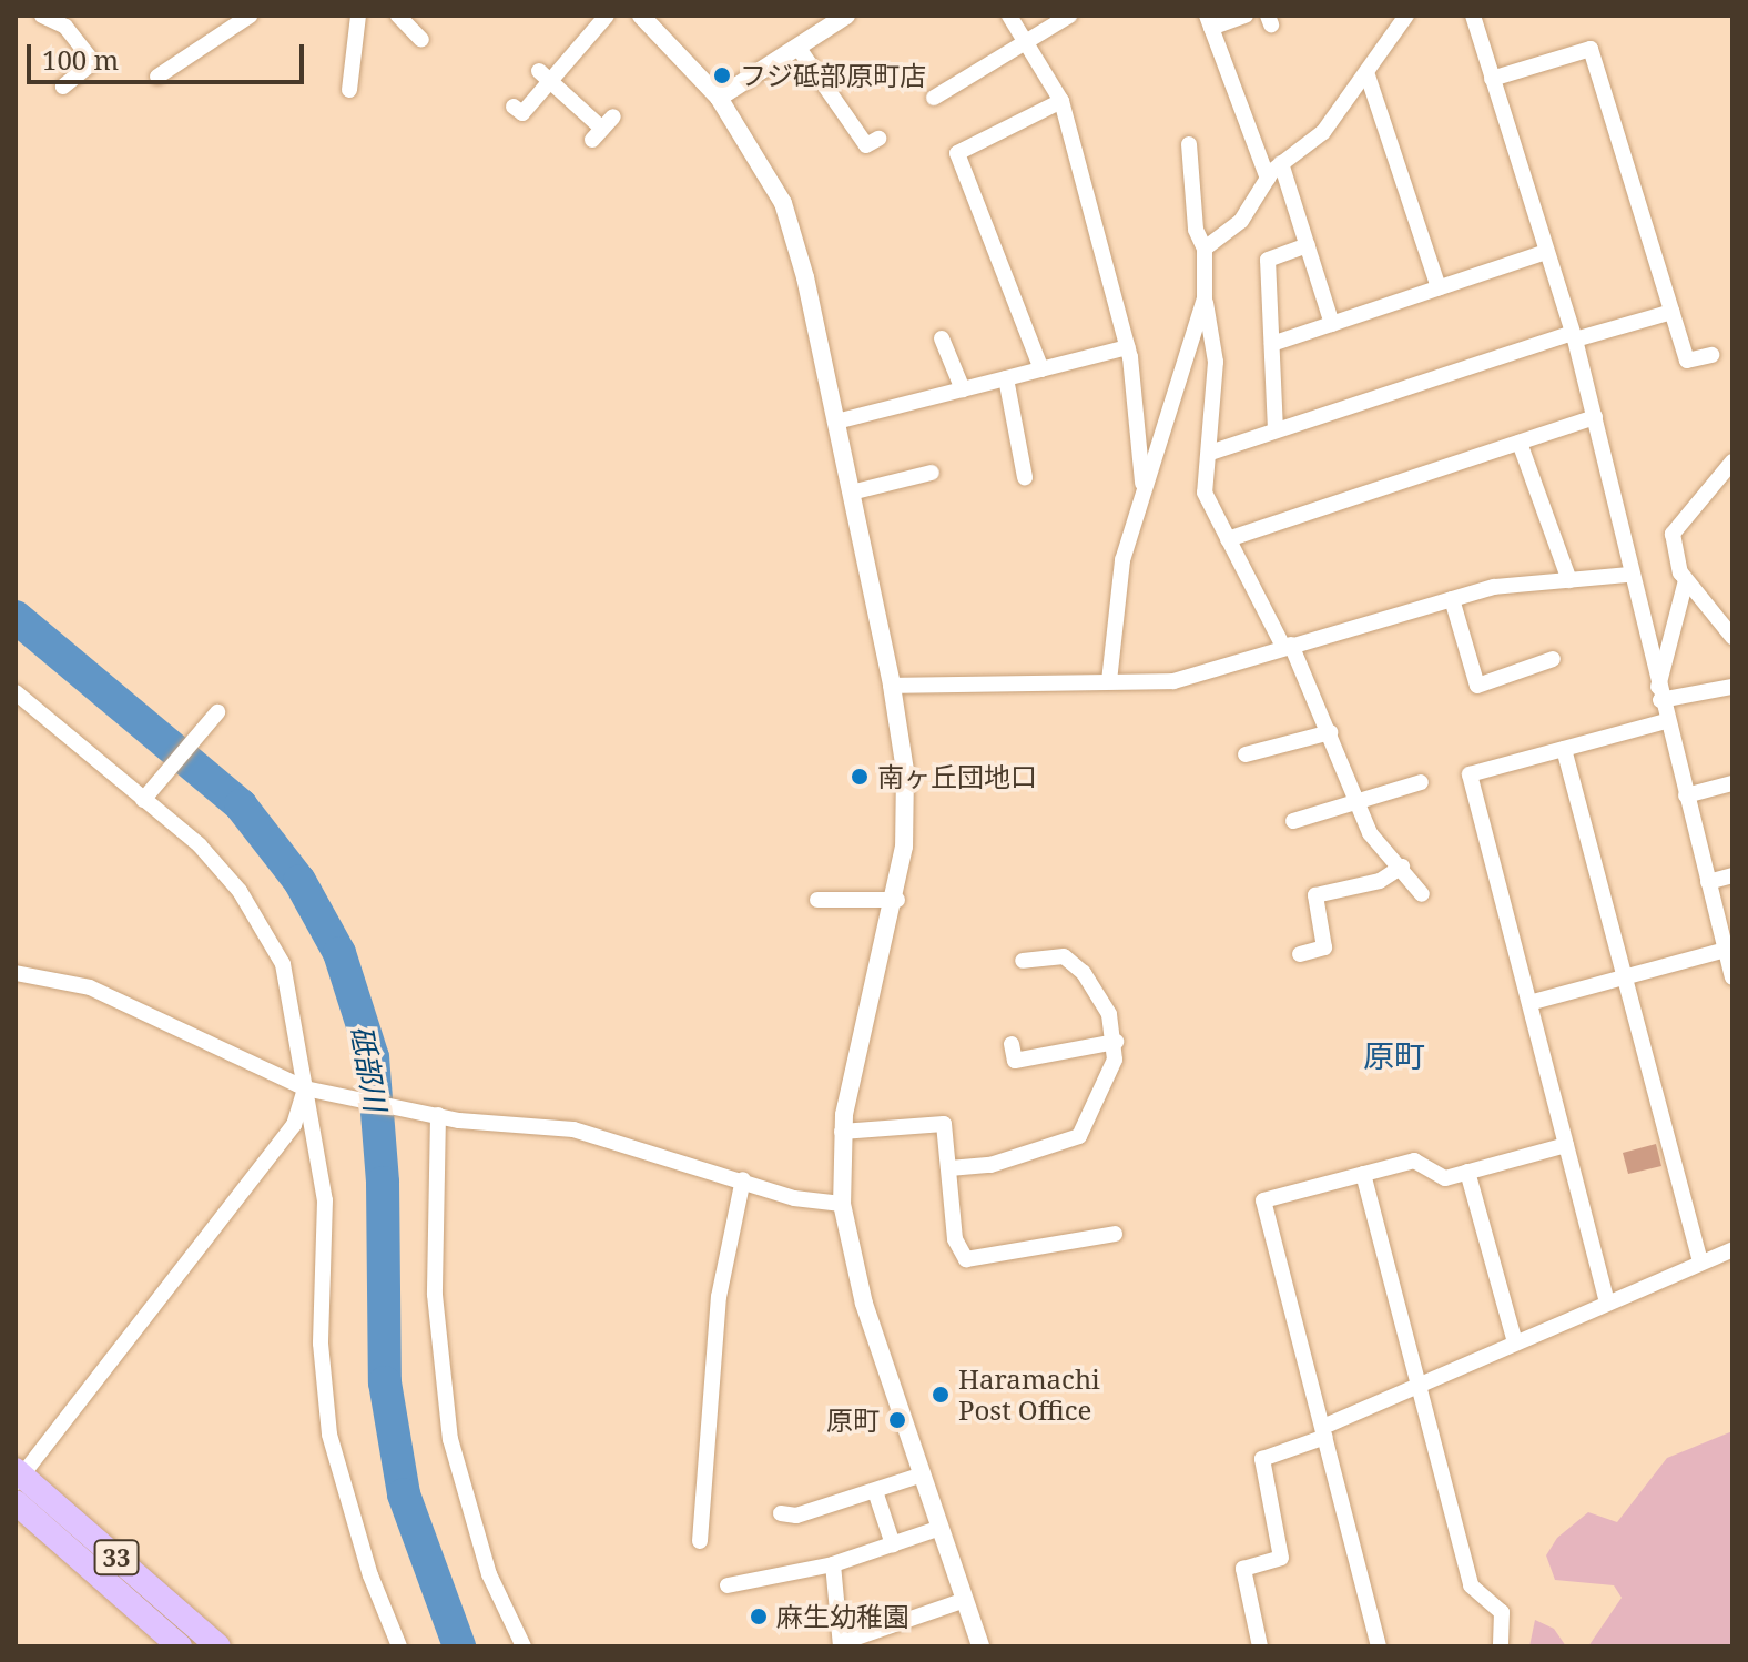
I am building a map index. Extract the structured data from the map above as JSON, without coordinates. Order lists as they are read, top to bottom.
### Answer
{
  "streets": {
    "highway": ["33"]
  },
  "districts": ["原町"],
  "water": ["砥部川"],
  "places": [
    "フジ砥部原町店",
    "南ヶ丘団地口",
    "Haramachi Post Office",
    "原町",
    "麻生幼稚園"
  ],
  "scale_bar": "100 m"
}
